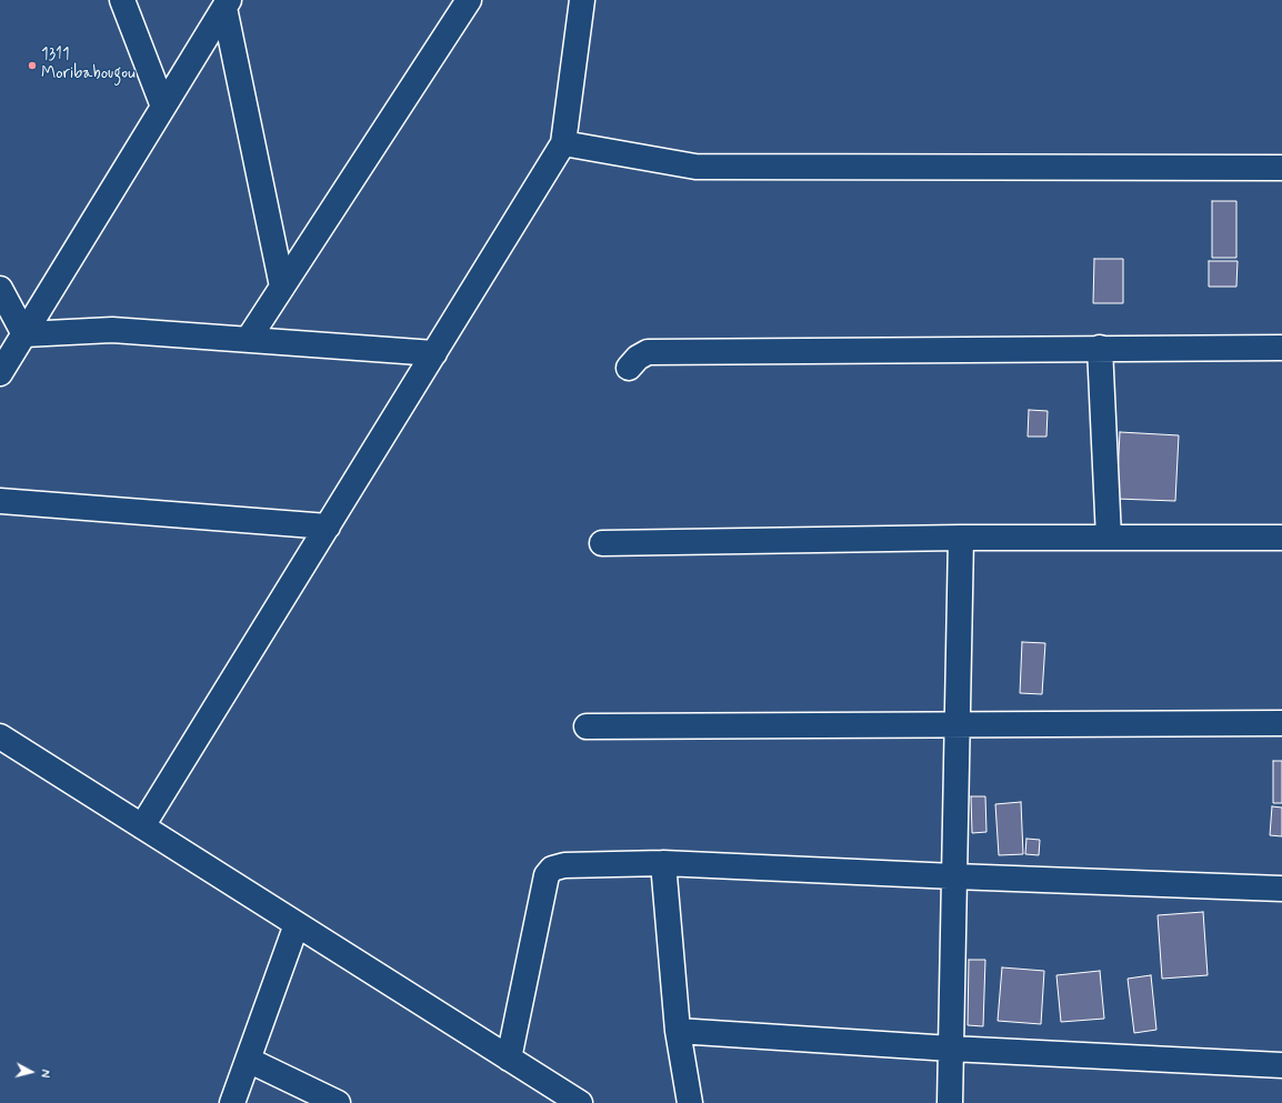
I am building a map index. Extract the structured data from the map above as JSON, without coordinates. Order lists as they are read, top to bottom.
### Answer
{
  "places": ["1311 Moribabougou"],
  "north": "right"
}
